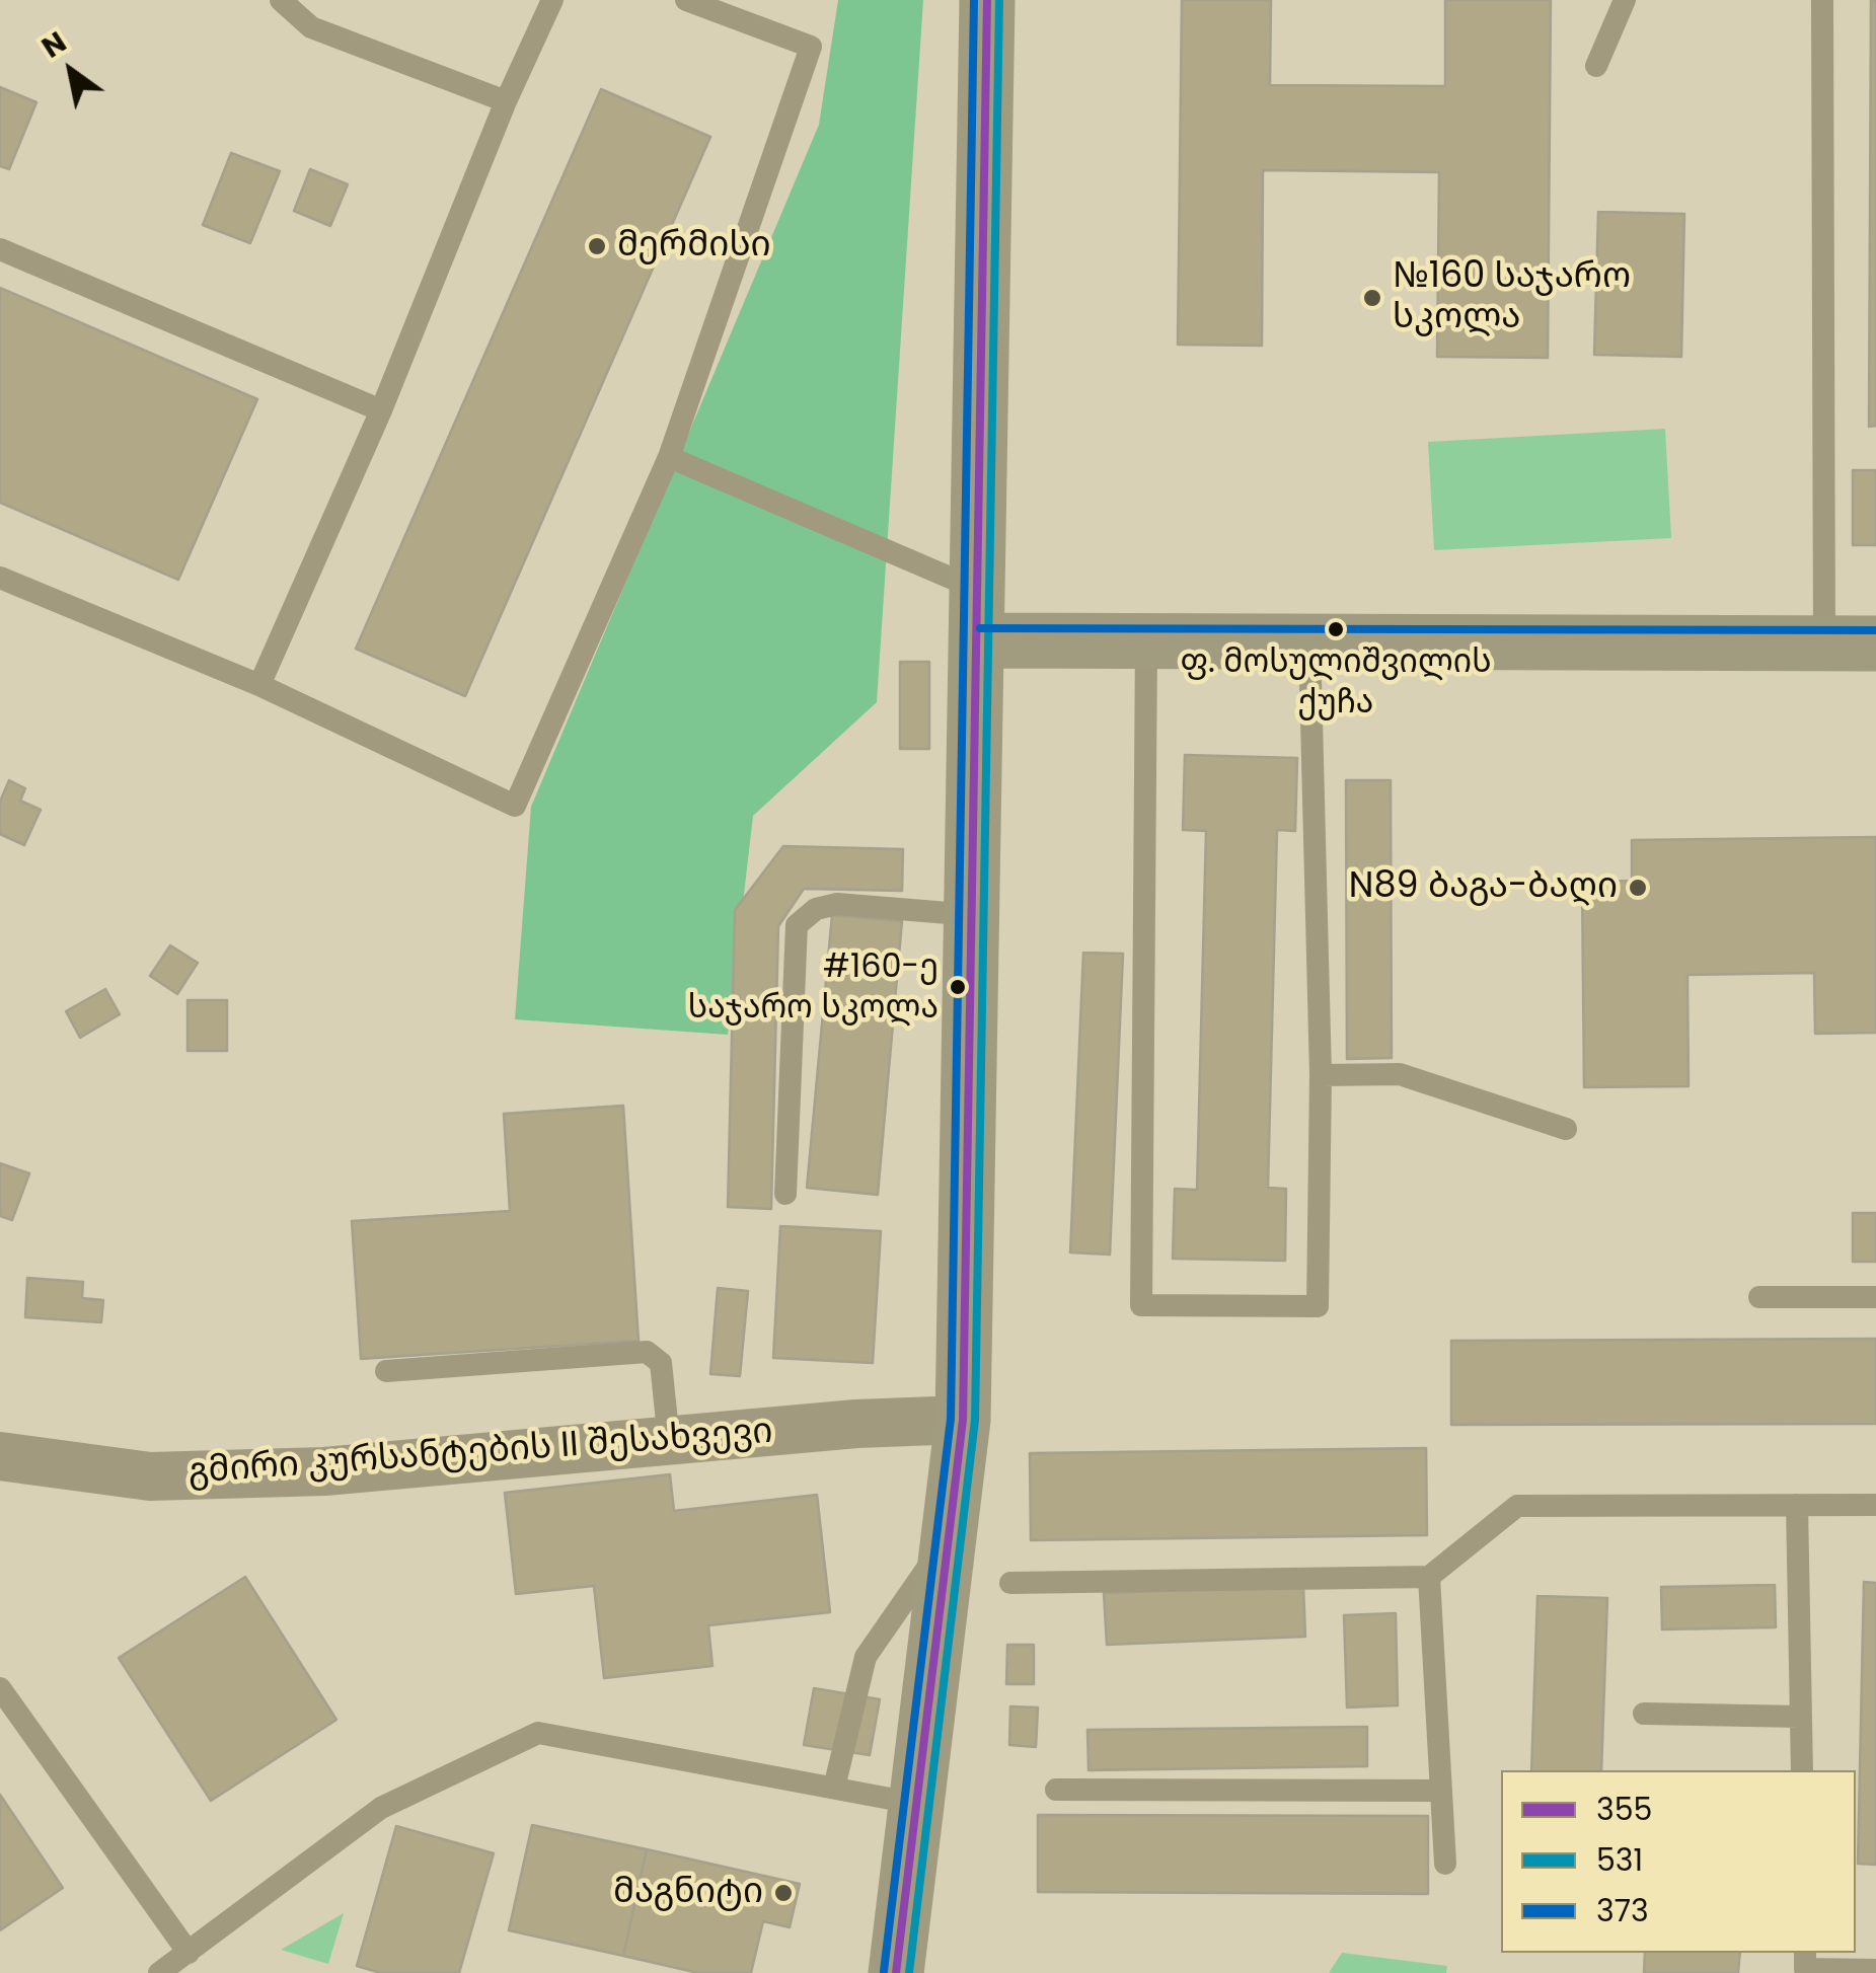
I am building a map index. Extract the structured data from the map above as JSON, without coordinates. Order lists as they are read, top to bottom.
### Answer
{
  "streets": {
    "street": ["გმირი კურსანტების II შესახვევი"]
  },
  "places": [
    "მერმისი",
    "№160 საჯარო სკოლა",
    "ფ. მოსულიშვილის ქუჩა",
    "N89 ბაგა-ბაღი",
    "#160-ე საჯარო სკოლა",
    "მაგნიტი"
  ],
  "lines": ["transit line 355", "transit line 531", "transit line 373"],
  "legend": ["355", "531", "373"],
  "north": "top left"
}
